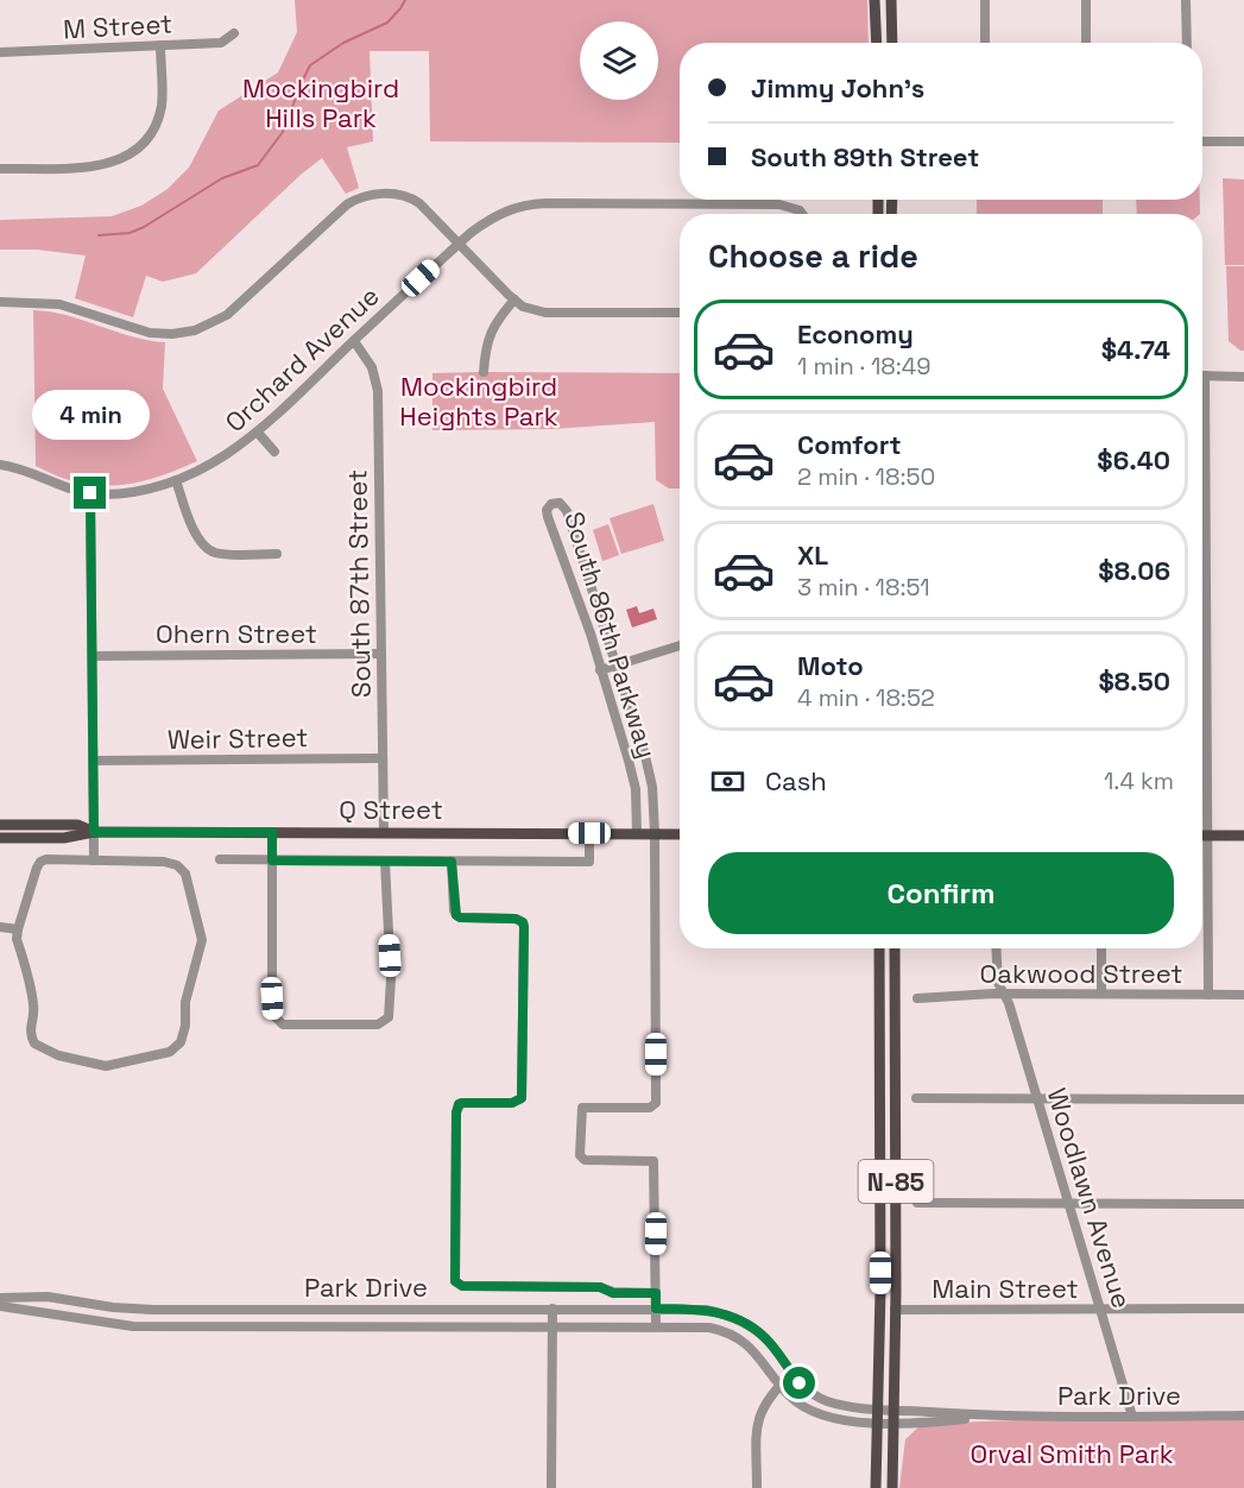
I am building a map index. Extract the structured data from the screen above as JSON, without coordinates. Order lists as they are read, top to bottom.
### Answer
{
  "streets": {
    "main road": ["Q Street", "N-85"],
    "street": [
      "M Street",
      "Orchard Avenue",
      "South 87th Street",
      "Ohern Street",
      "South 86th Parkway",
      "Weir Street",
      "Oakwood Street",
      "Woodlawn Avenue",
      "Park Drive",
      "Main Street"
    ]
  },
  "crossings": [
    ["Orchard Avenue", "South 87th Street"],
    ["South 87th Street", "Ohern Street"],
    ["South 87th Street", "Weir Street"],
    ["South 87th Street", "Q Street"],
    ["South 86th Parkway", "Q Street"],
    ["Oakwood Street", "Woodlawn Avenue"],
    ["N-85", "Park Drive"],
    ["N-85", "Main Street"],
    ["Woodlawn Avenue", "Park Drive"],
    ["Woodlawn Avenue", "Main Street"]
  ],
  "parks": ["Mockingbird Hills Park", "Mockingbird Heights Park", "Orval Smith Park"],
  "page": {
    "banner": ["Jimmy John's", "South 89th Street"],
    "heading": "Choose a ride",
    "list": [
      {
        "name": "Economy",
        "note": "1 min · 18:49",
        "value": "$4.74"
      },
      {
        "name": "Comfort",
        "note": "2 min · 18:50",
        "value": "$6.40"
      },
      {
        "name": "XL",
        "note": "3 min · 18:51",
        "value": "$8.06"
      },
      {
        "name": "Moto",
        "note": "4 min · 18:52",
        "value": "$8.50"
      }
    ],
    "bubble": "4 min",
    "pay": ["Cash", "1.4 km"],
    "buttons": "Confirm"
  }
}
